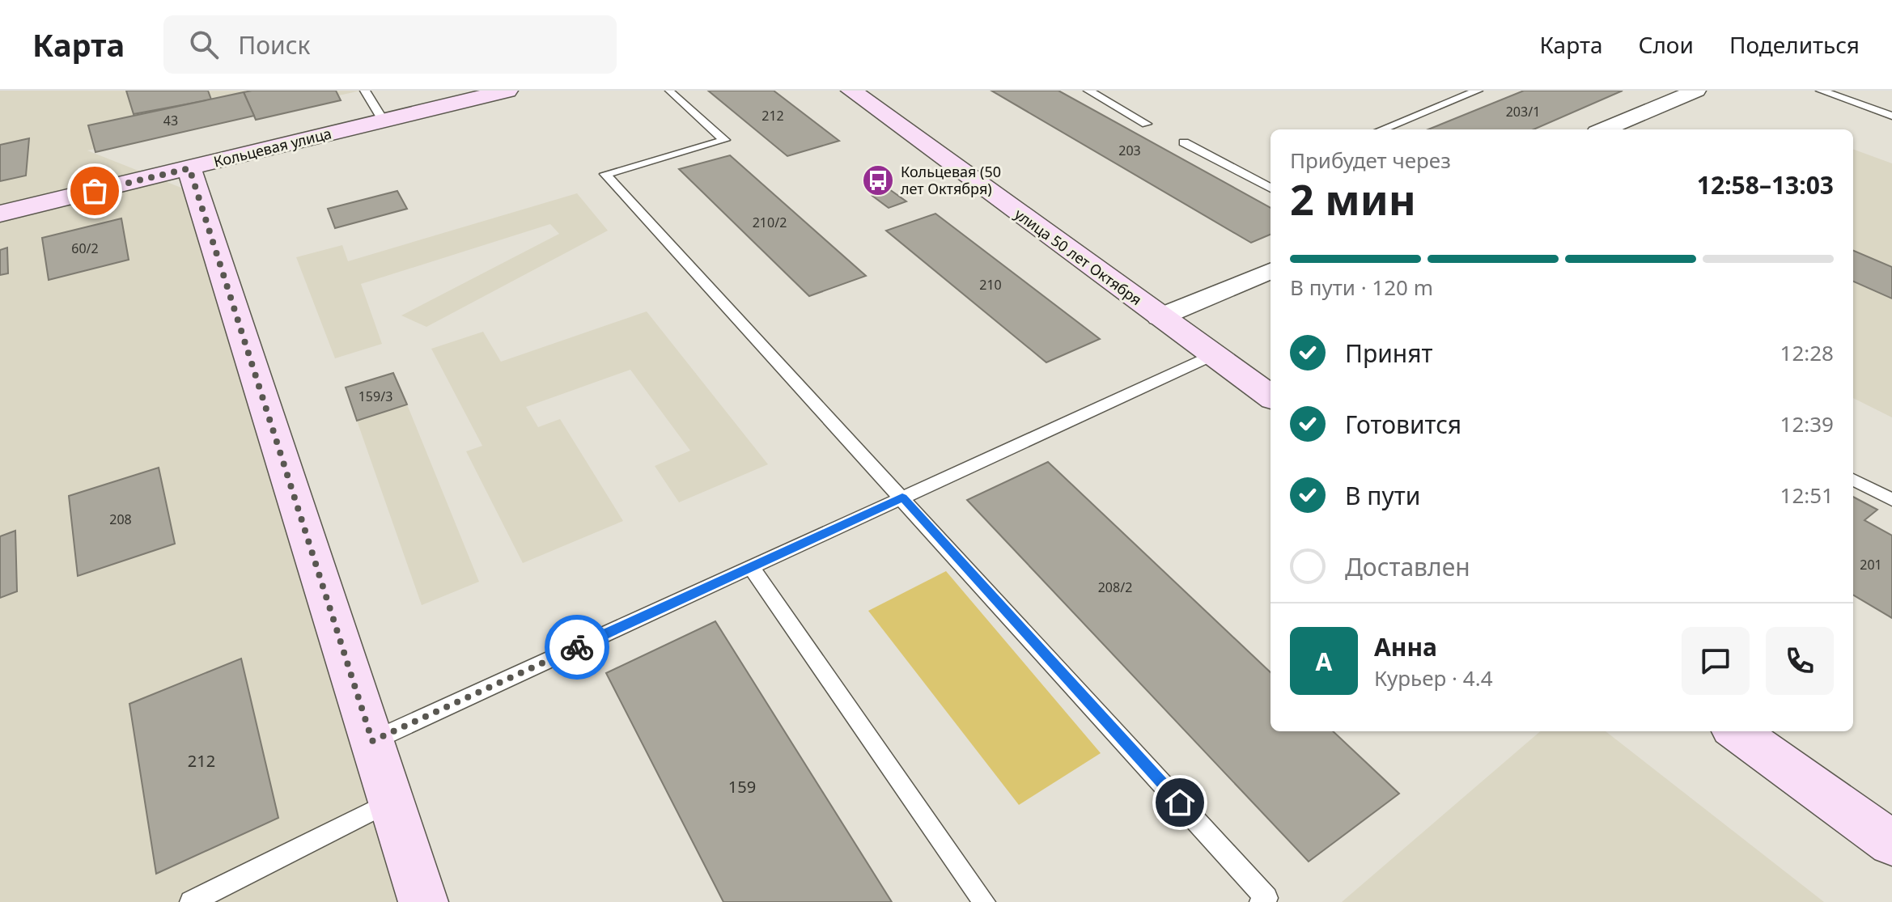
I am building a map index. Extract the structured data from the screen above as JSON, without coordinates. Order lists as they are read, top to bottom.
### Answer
{
  "streets": {
    "street": ["Кольцевая улица", "улица 50 лет Октября"]
  },
  "places": {
    "bus stop": ["Кольцевая (50 лет Октября)"]
  },
  "house_numbers": [
    "203/1",
    "212",
    "43",
    "203",
    "210/2",
    "60/2",
    "210",
    "159/3",
    "208",
    "201",
    "208/2",
    "212",
    "159"
  ],
  "page": {
    "header": "Карта",
    "search": "Поиск",
    "nav": ["Карта", "Слои", "Поделиться"],
    "heading": ["2 мин", "Прибудет через", "12:58–13:03"],
    "panel": ["Анна", "Курьер · 4.4"],
    "bar": "В пути · 120 m",
    "list": [
      ["Принят", "12:28"],
      ["Готовится", "12:39"],
      ["В пути", "12:51"],
      "Доставлен"
    ],
    "round": "А"
  }
}
